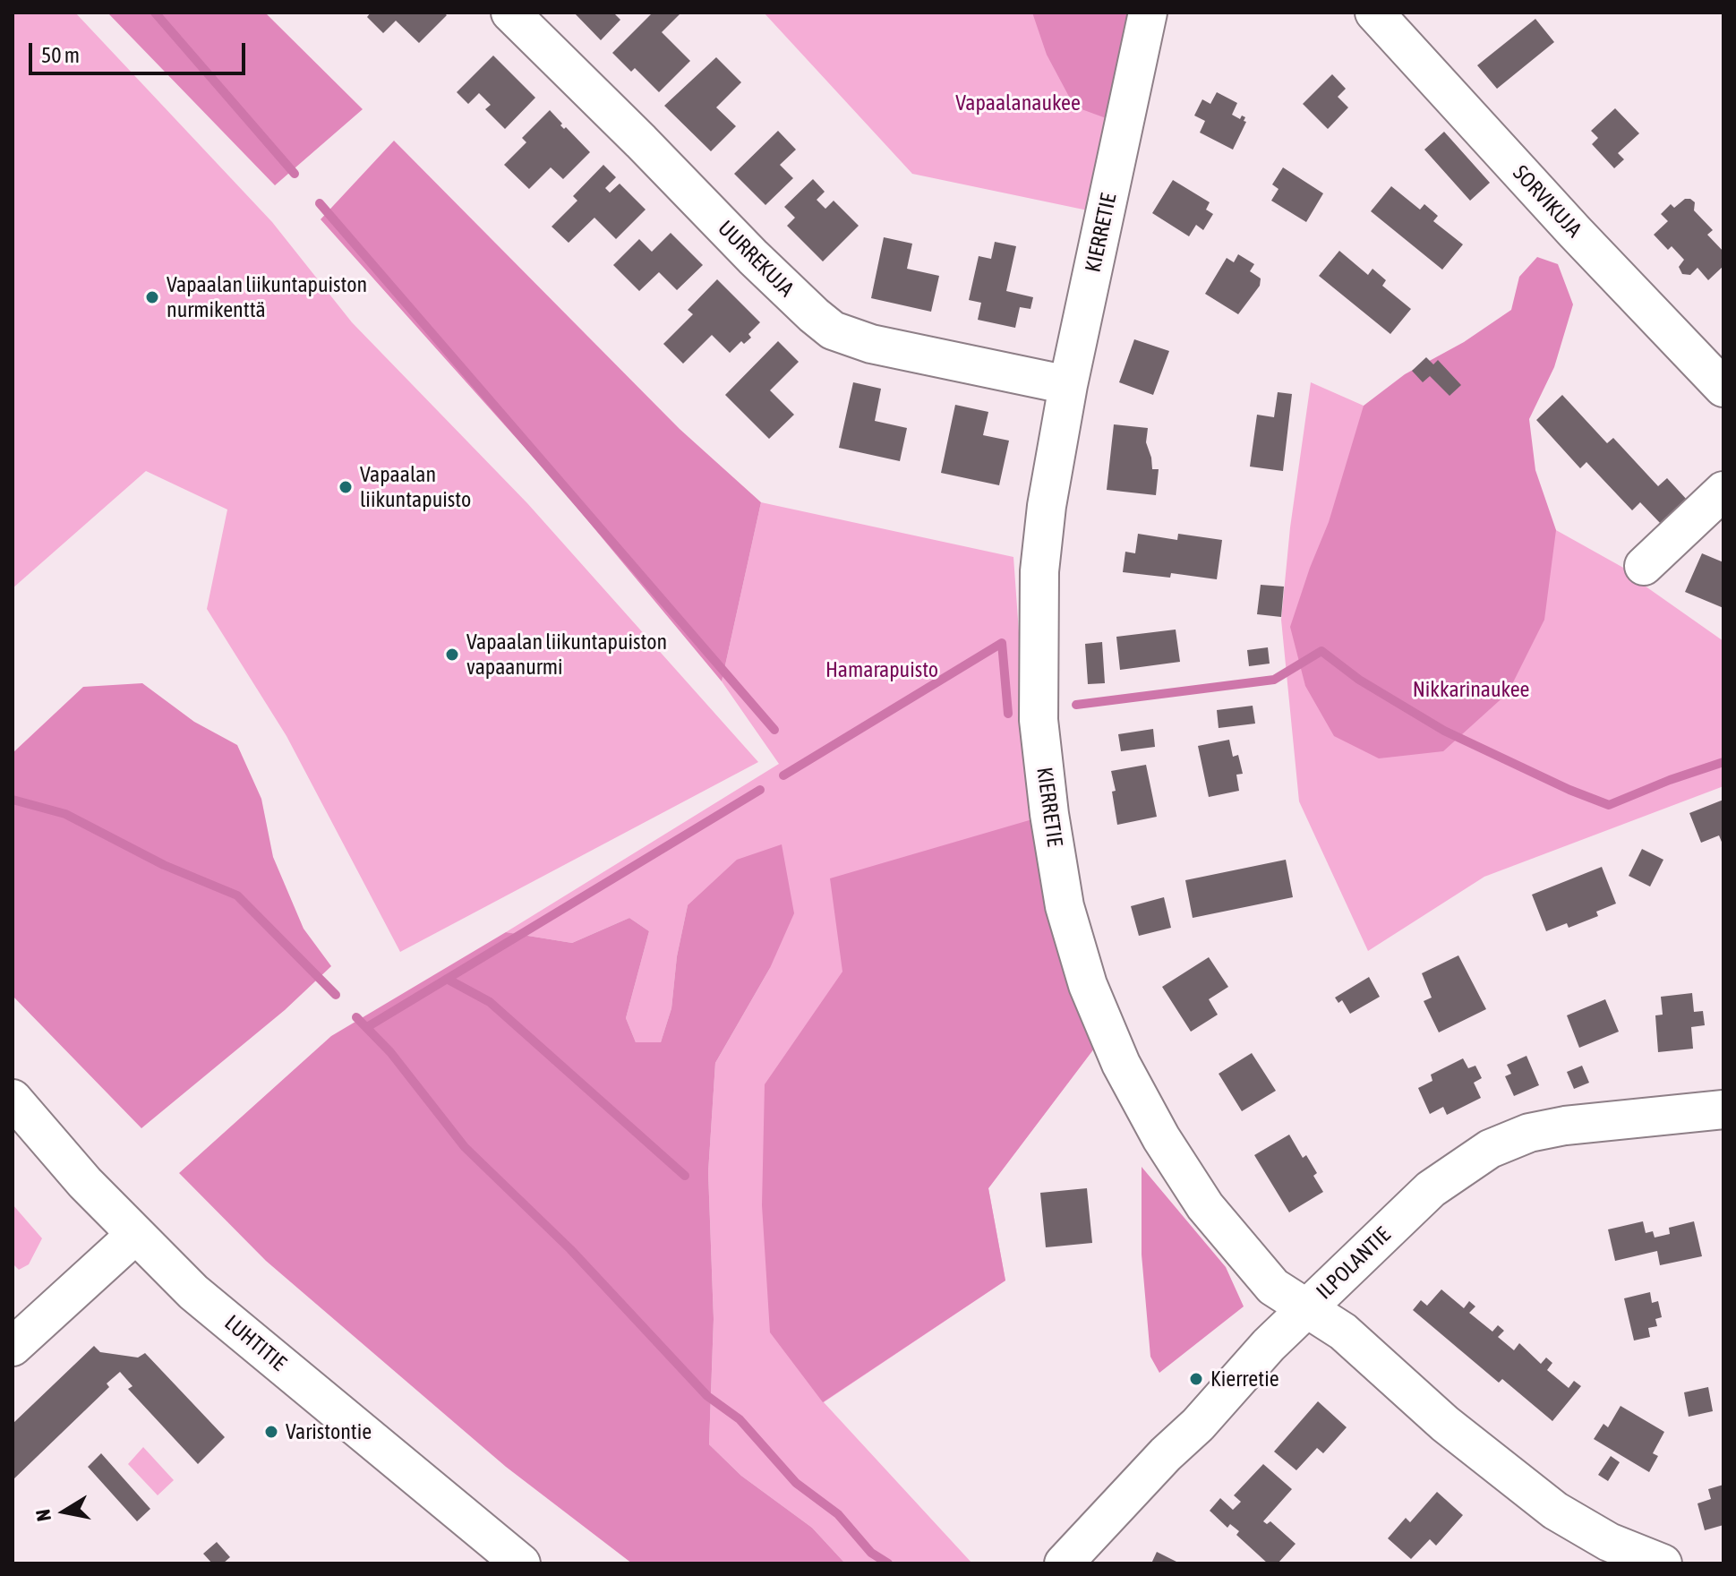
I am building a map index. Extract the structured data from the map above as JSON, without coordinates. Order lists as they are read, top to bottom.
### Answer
{
  "streets": {
    "street": [
      "SORVIKUJA",
      "KIERRETIE",
      "UURREKUJA",
      "ILPOLANTIE",
      "LUHTITIE"
    ]
  },
  "crossings": [
    ["KIERRETIE", "UURREKUJA"],
    ["KIERRETIE", "ILPOLANTIE"]
  ],
  "parks": ["Vapaalanaukee", "Hamarapuisto", "Nikkarinaukee"],
  "places": [
    "Vapaalan liikuntapuiston nurmikenttä",
    "Vapaalan liikuntapuisto",
    "Vapaalan liikuntapuiston vapaanurmi",
    "Kierretie",
    "Varistontie"
  ],
  "scale_bar": "50 m",
  "north": "left"
}
